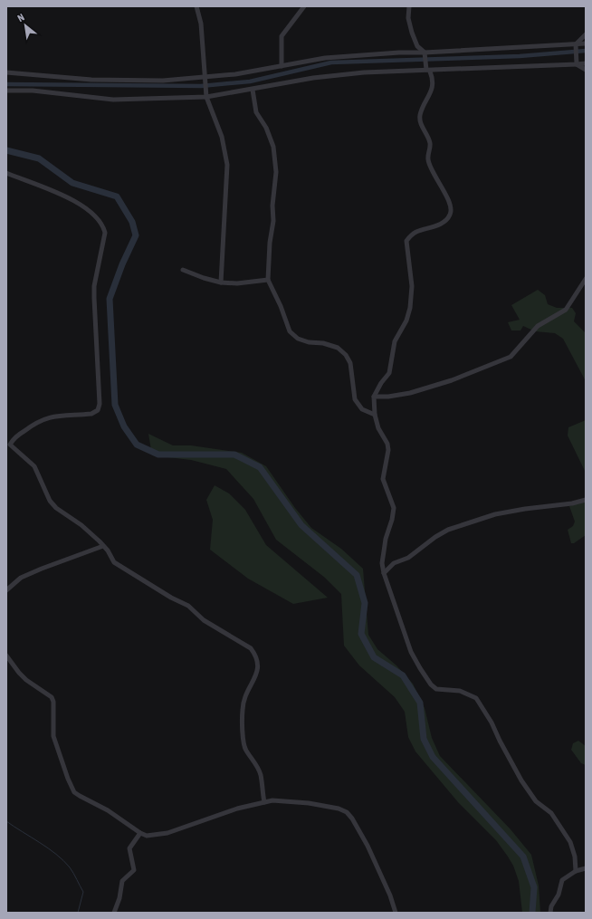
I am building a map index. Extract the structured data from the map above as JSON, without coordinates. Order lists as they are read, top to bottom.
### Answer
{
  "north": "top left"
}
